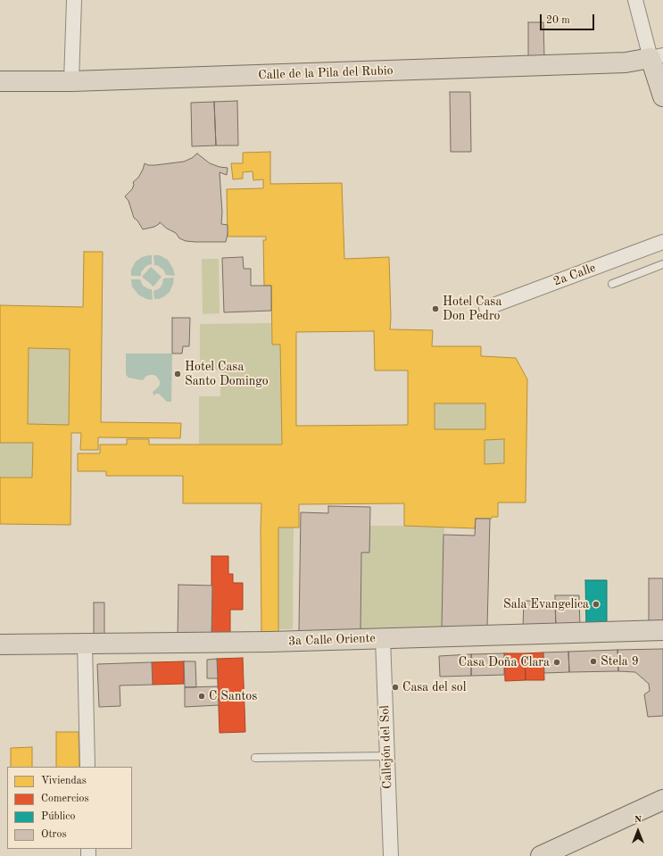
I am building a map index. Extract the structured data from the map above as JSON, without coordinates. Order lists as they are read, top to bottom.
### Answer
{
  "streets": {
    "main road": ["Calle de la Pila del Rubio", "3a Calle Oriente"],
    "street": ["2a Calle", "Callejón del Sol"]
  },
  "crossings": [
    ["3a Calle Oriente", "Callejón del Sol"]
  ],
  "places": [
    "Hotel Casa Don Pedro",
    "Hotel Casa Santo Domingo",
    "Sala Evangelica",
    "Stela 9",
    "Casa Doña Clara",
    "Casa del sol",
    "C Santos"
  ],
  "legend": [
    "Viviendas",
    "Comercios",
    "Público",
    "Otros"
  ],
  "scale_bar": "20 m",
  "north": "top"
}
